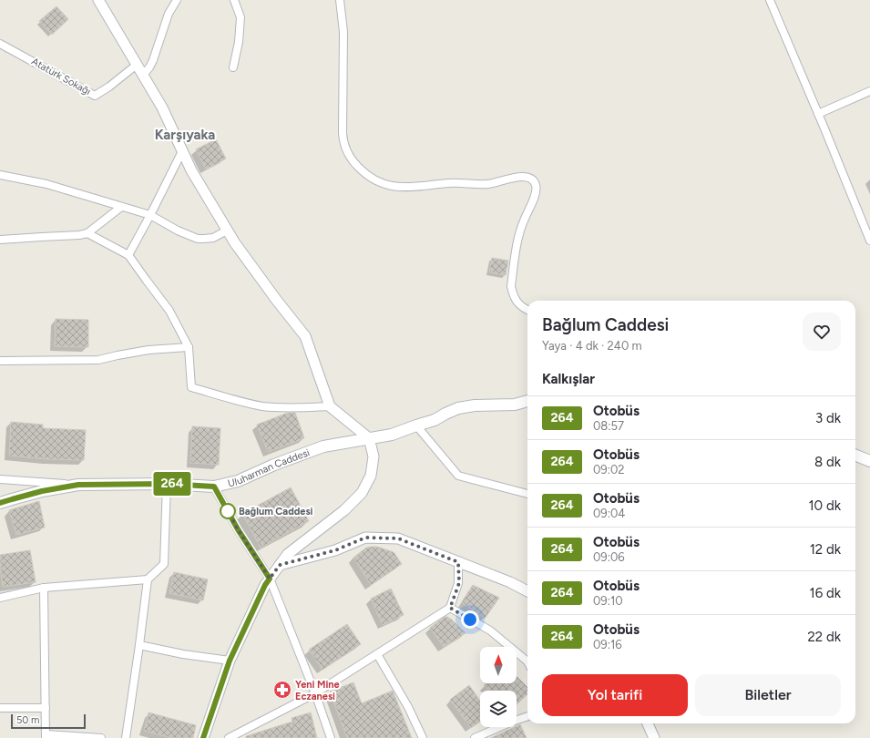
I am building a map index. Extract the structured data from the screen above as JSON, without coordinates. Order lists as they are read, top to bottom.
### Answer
{
  "streets": {
    "main road": ["Uluharman Caddesi"],
    "street": ["Atatürk Sokağı"]
  },
  "districts": ["Karşıyaka"],
  "places": {
    "other": ["Bağlum Caddesi"],
    "pharmacy": ["Yeni Mine Eczanesi"]
  },
  "lines": ["bus line 264"],
  "scale_bar": "50 m",
  "north": "top",
  "page": {
    "on_map": "264",
    "heading": [
      ["Bağlum Caddesi", "Yaya · 4 dk · 240 m"],
      "Kalkışlar"
    ],
    "list": [
      {
        "mark": "264",
        "name": "Otobüs",
        "note": "08:57",
        "value": "3 dk"
      },
      {
        "mark": "264",
        "name": "Otobüs",
        "note": "09:02",
        "value": "8 dk"
      },
      {
        "mark": "264",
        "name": "Otobüs",
        "note": "09:04",
        "value": "10 dk"
      },
      {
        "mark": "264",
        "name": "Otobüs",
        "note": "09:06",
        "value": "12 dk"
      },
      {
        "mark": "264",
        "name": "Otobüs",
        "note": "09:10",
        "value": "16 dk"
      },
      {
        "mark": "264",
        "name": "Otobüs",
        "note": "09:16",
        "value": "22 dk"
      }
    ],
    "buttons": ["Yol tarifi", "Biletler"],
    "scale": "50 m"
  }
}
